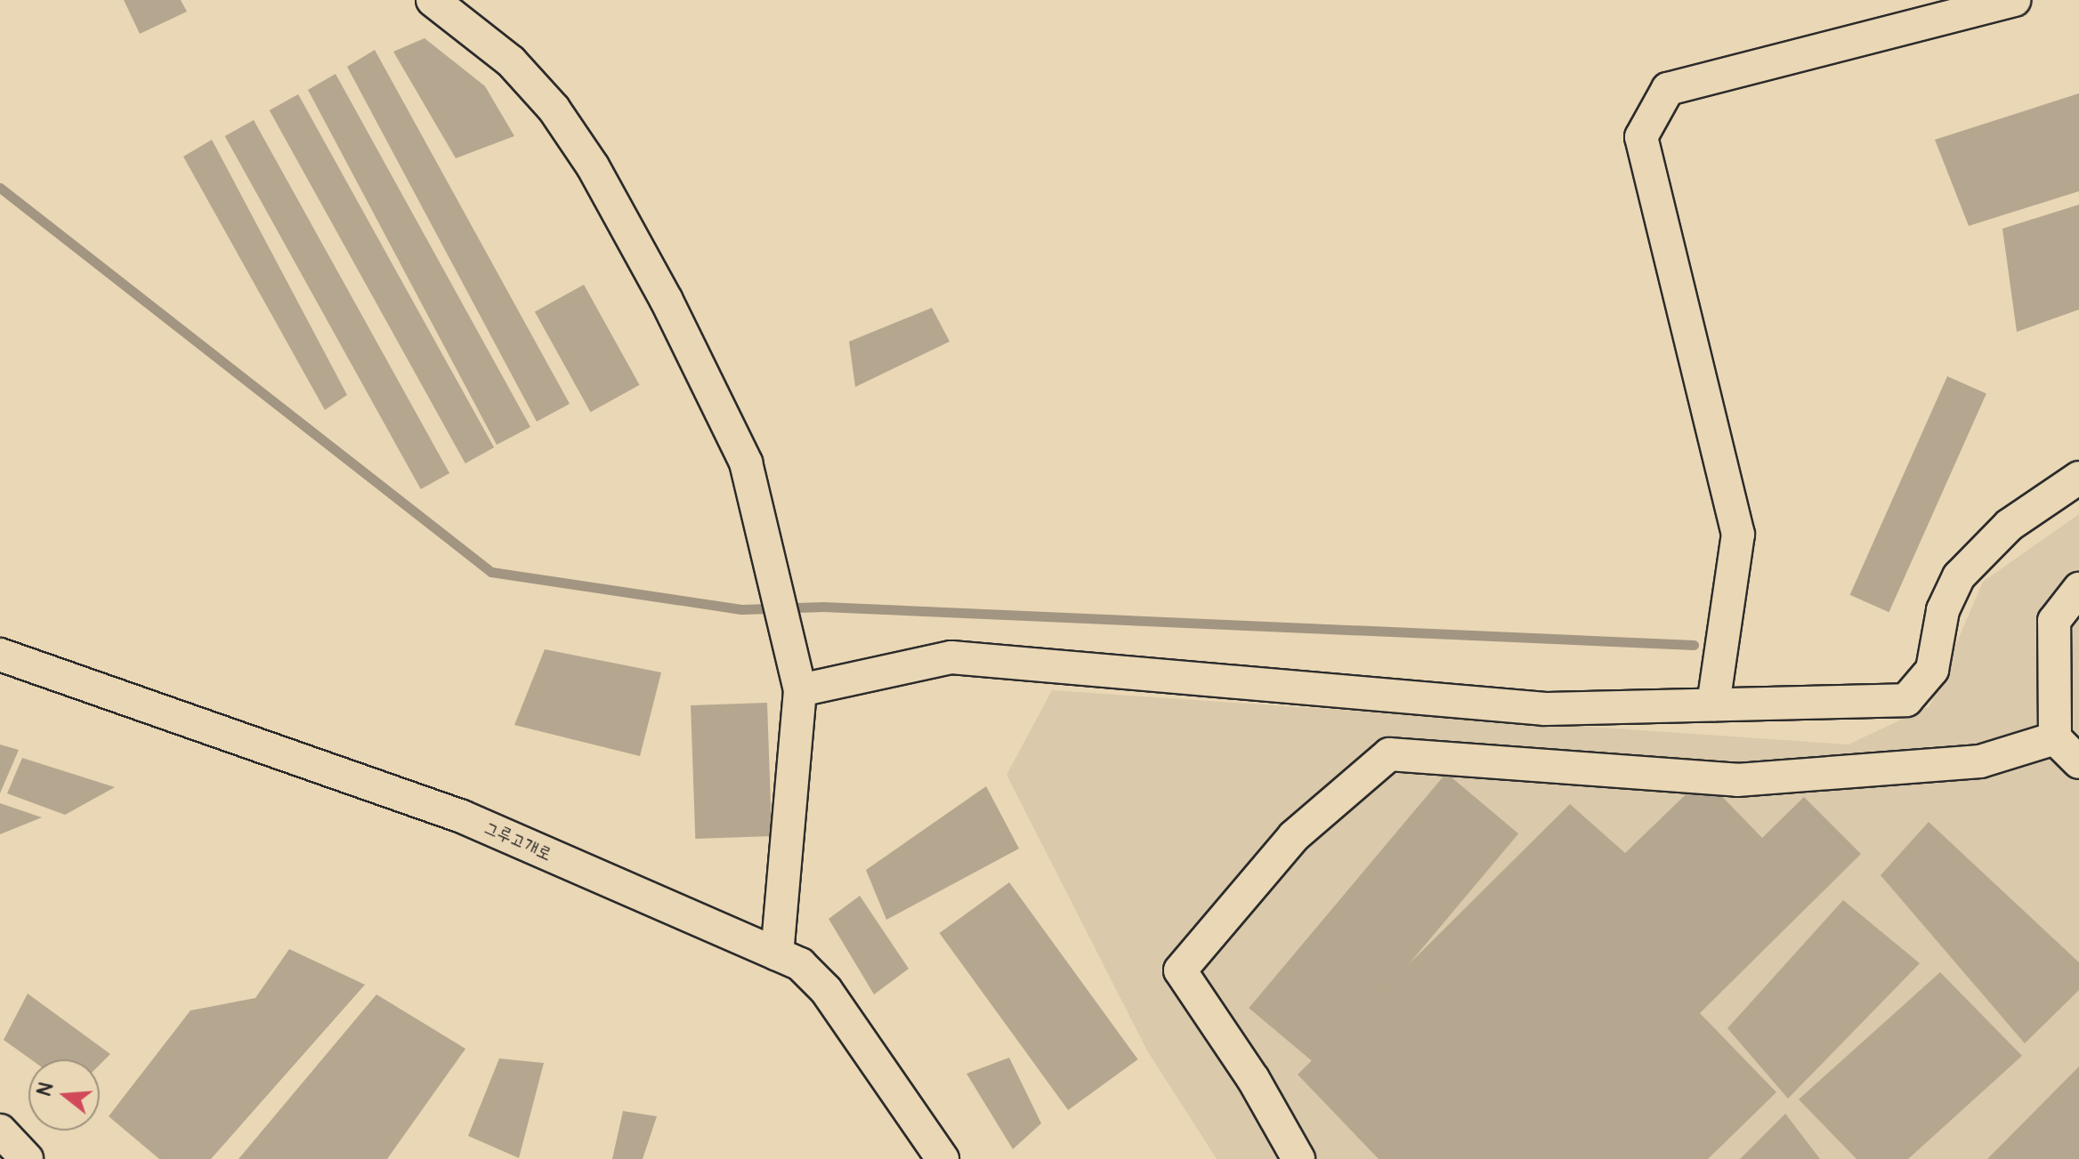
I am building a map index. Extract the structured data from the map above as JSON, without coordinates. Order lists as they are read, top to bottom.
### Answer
{
  "streets": {
    "street": ["그루고개로"]
  },
  "north": "left"
}
